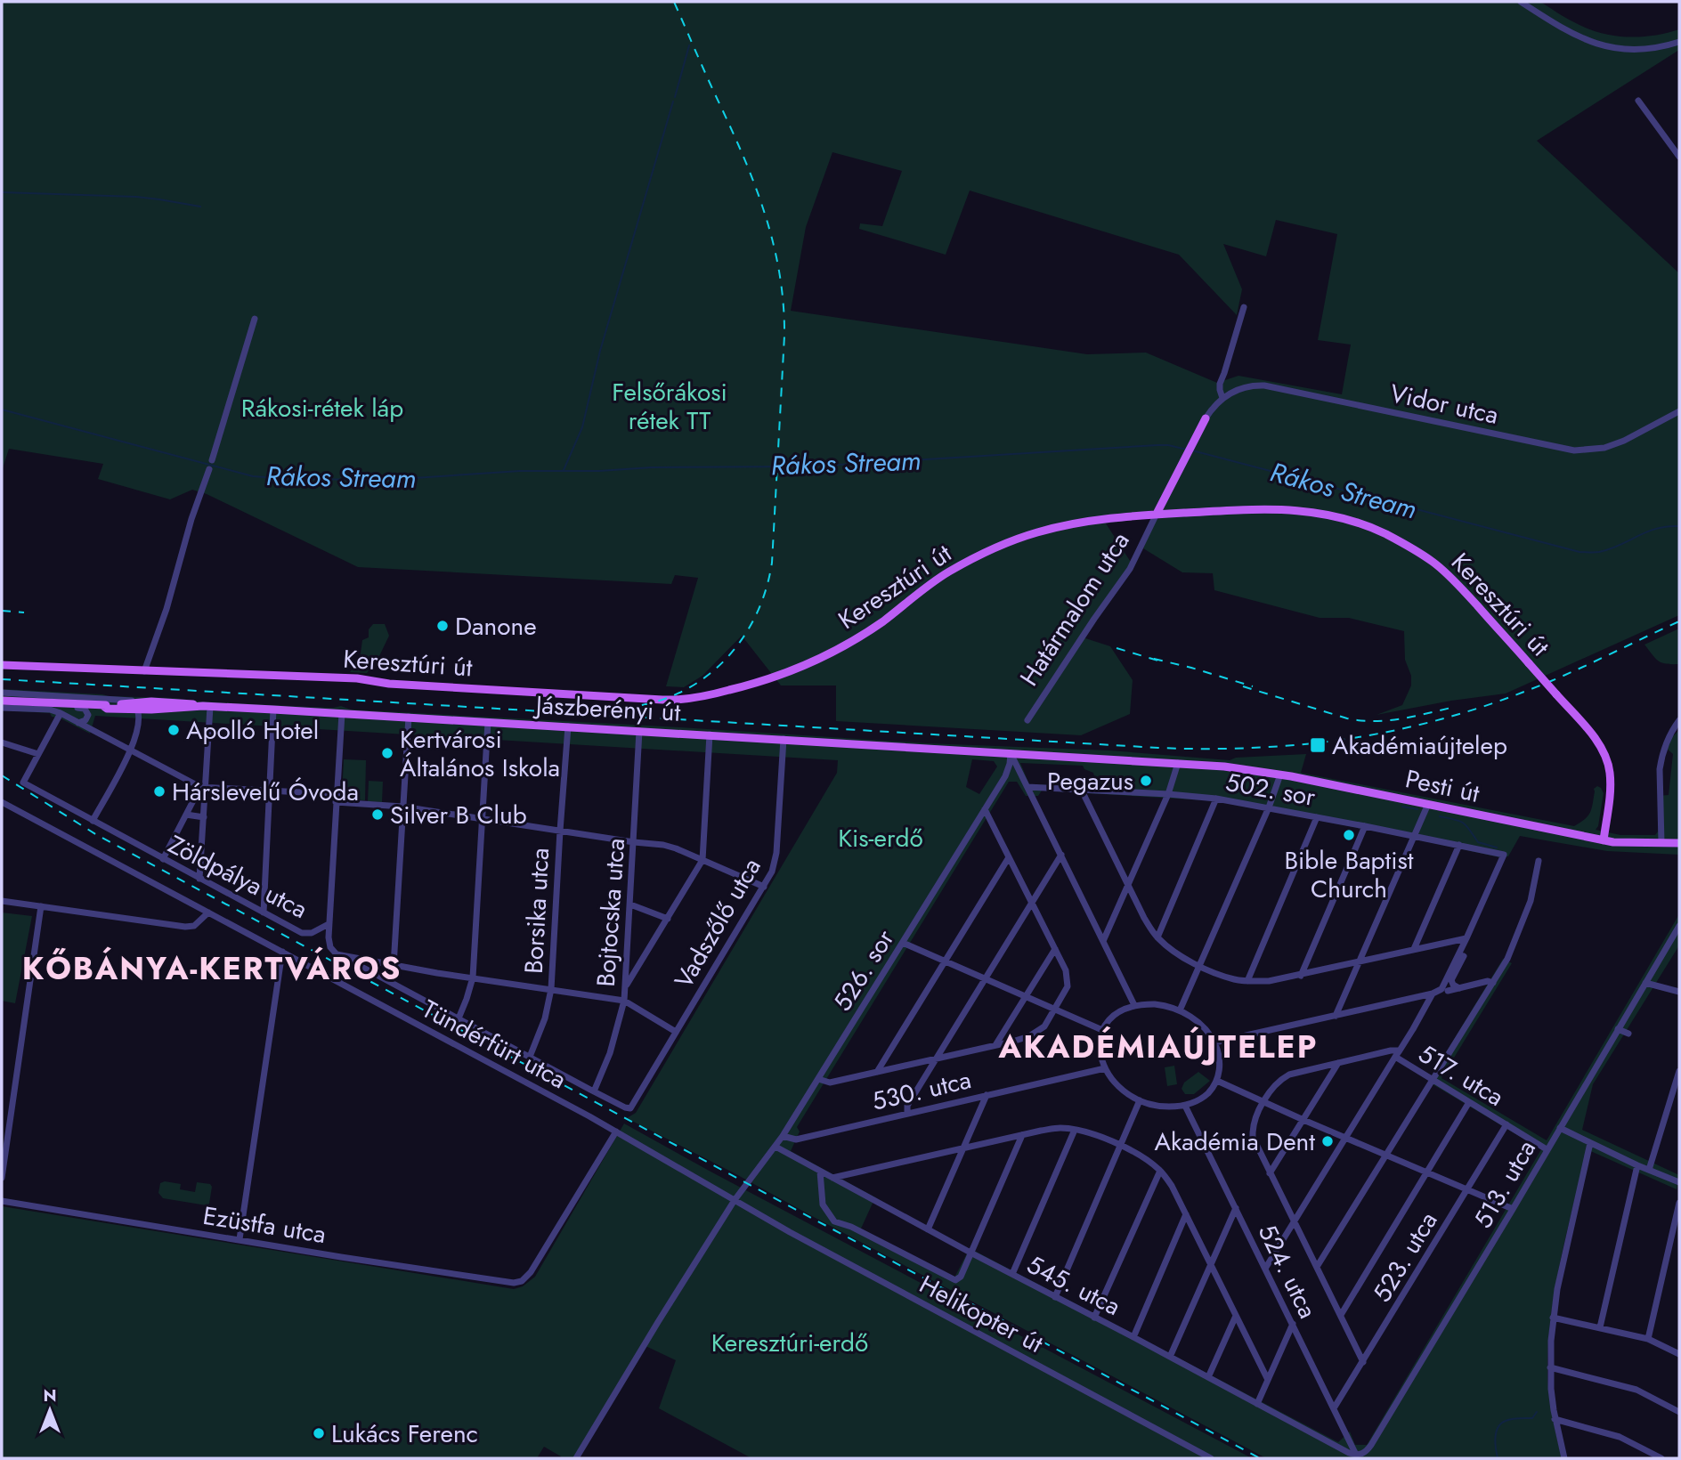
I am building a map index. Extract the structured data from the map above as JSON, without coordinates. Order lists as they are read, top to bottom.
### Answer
{
  "streets": {
    "main road": [
      "Keresztúri út",
      "Határmalom utca",
      "Jászberényi út",
      "Pesti út"
    ],
    "street": [
      "Vidor utca",
      "502. sor",
      "Zöldpálya utca",
      "Borsika utca",
      "Bojtocska utca",
      "Vadszőlő utca",
      "526. sor",
      "Tündérfürt utca",
      "517. utca",
      "530. utca",
      "513. utca",
      "Ezüstfa utca",
      "523. utca",
      "524. utca",
      "545. utca",
      "Helikopter út"
    ]
  },
  "crossings": [
    ["Vidor utca", "Határmalom utca"],
    ["Keresztúri út", "Határmalom utca"],
    ["Keresztúri út", "Pesti út"],
    ["Jászberényi út", "Pesti út"],
    ["Jászberényi út", "Borsika utca"],
    ["Jászberényi út", "Bojtocska utca"],
    ["Jászberényi út", "Vadszőlő utca"],
    ["Jászberényi út", "526. sor"],
    ["Pesti út", "526. sor"],
    ["Bojtocska utca", "Vadszőlő utca"],
    ["526. sor", "Tündérfürt utca"],
    ["526. sor", "530. utca"],
    ["526. sor", "545. utca"],
    ["526. sor", "Helikopter út"],
    ["Tündérfürt utca", "Ezüstfa utca"],
    ["Tündérfürt utca", "Helikopter út"],
    ["517. utca", "513. utca"],
    ["517. utca", "523. utca"],
    ["530. utca", "524. utca"],
    ["513. utca", "524. utca"],
    ["513. utca", "545. utca"],
    ["523. utca", "524. utca"],
    ["524. utca", "545. utca"]
  ],
  "districts": ["KŐBÁNYA-KERTVÁROS", "AKADÉMIAÚJTELEP"],
  "water": ["Rákos Stream"],
  "parks": [
    "Felsőrákosi rétek TT",
    "Rákosi-rétek láp",
    "Kis-erdő",
    "Keresztúri-erdő"
  ],
  "places": {
    "other": [
      "Danone",
      "Apolló Hotel",
      "Kertvárosi Általános Iskola",
      "Pegazus",
      "Hárslevelű Óvoda",
      "Silver B Club",
      "Bible Baptist Church",
      "Akadémia Dent",
      "Lukács Ferenc"
    ],
    "transit": ["Akadémiaújtelep"]
  },
  "north": "top"
}
